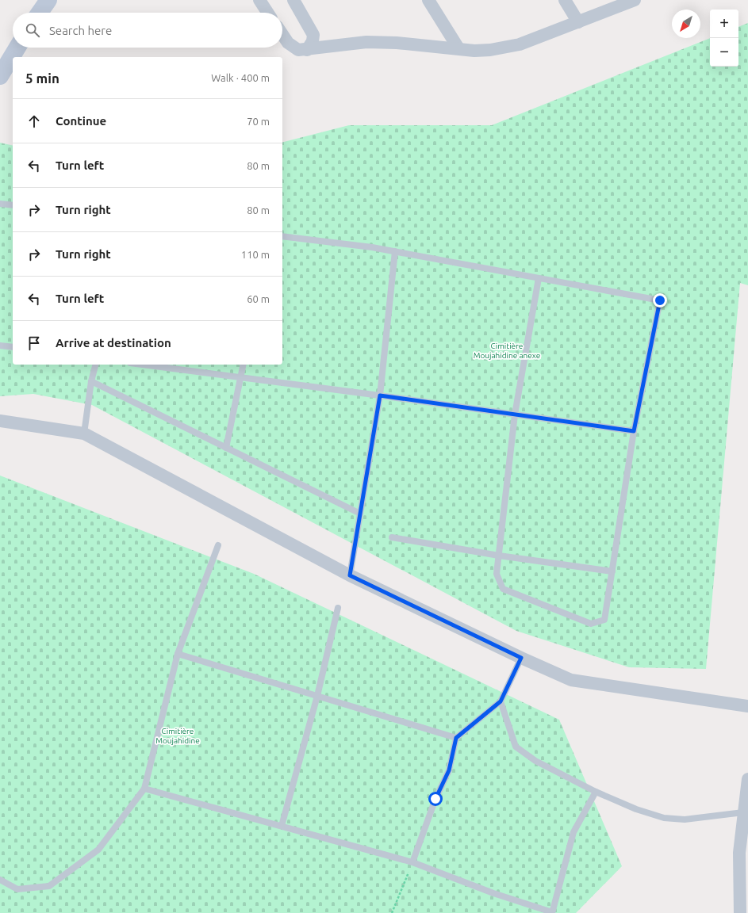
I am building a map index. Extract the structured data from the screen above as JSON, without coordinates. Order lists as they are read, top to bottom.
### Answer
{
  "parks": ["Cimitière Moujahidine anexe", "Cimitière Moujahidine"],
  "north": "bottom left",
  "page": {
    "map_buttons": ["+", "−"],
    "search": "Search here",
    "heading": ["5 min", "Walk · 400 m"],
    "list": [
      ["Continue", "70 m"],
      ["Turn left", "80 m"],
      ["Turn right", "80 m"],
      ["Turn right", "110 m"],
      ["Turn left", "60 m"],
      "Arrive at destination"
    ]
  }
}
